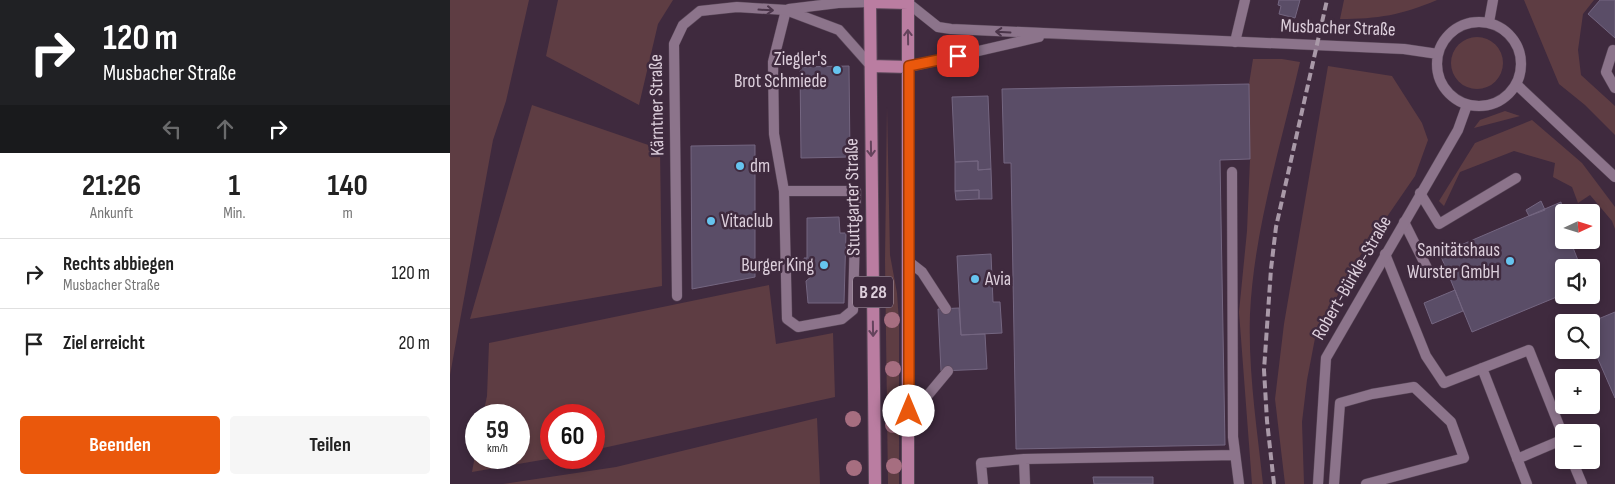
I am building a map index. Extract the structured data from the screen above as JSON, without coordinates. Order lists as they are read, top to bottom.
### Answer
{
  "streets": {
    "main road": ["Stuttgarter Straße", "B 28"],
    "street": ["Musbacher Straße", "Kärntner Straße", "Robert-Bürkle-Straße"]
  },
  "crossings": [
    ["Musbacher Straße", "Robert-Bürkle-Straße"],
    ["Musbacher Straße", "B 28"],
    ["Kärntner Straße", "Stuttgarter Straße"]
  ],
  "one_way": ["Kärntner Straße"],
  "places": [
    "Ziegler's Brot Schmiede",
    "dm",
    "Vitaclub",
    "Sanitätshaus Wurster GmbH",
    "Burger King",
    "Avia"
  ],
  "north": "right",
  "page": {
    "turn": ["120 m", "Musbacher Straße"],
    "eta": [
      "21:26",
      "Ankunft",
      "1",
      "Min.",
      "140",
      "m"
    ],
    "map_buttons": ["+", "−"],
    "list": [
      {
        "name": "Rechts abbiegen",
        "note": "Musbacher Straße",
        "value": "120 m"
      },
      {
        "name": "Ziel erreicht",
        "value": "20 m"
      }
    ],
    "speed": "59 km/h",
    "limit": "60",
    "buttons": ["Beenden", "Teilen"]
  }
}
